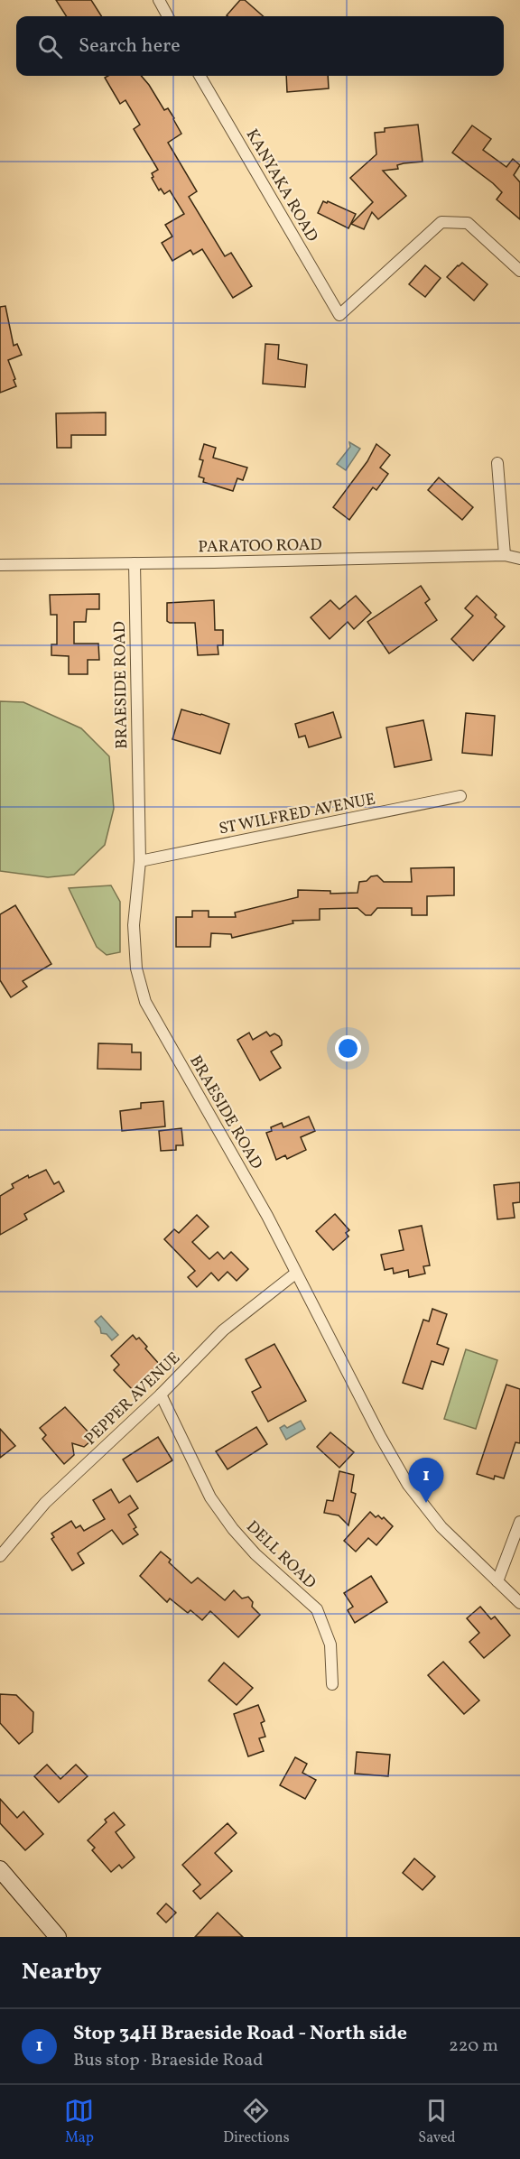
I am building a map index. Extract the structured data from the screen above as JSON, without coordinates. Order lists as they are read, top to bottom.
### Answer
{
  "streets": {
    "street": [
      "KANYAKA ROAD",
      "PARATOO ROAD",
      "BRAESIDE ROAD",
      "ST WILFRED AVENUE",
      "PEPPER AVENUE",
      "DELL ROAD"
    ]
  },
  "crossings": [
    ["PARATOO ROAD", "BRAESIDE ROAD"],
    ["BRAESIDE ROAD", "ST WILFRED AVENUE"],
    ["BRAESIDE ROAD", "PEPPER AVENUE"],
    ["PEPPER AVENUE", "DELL ROAD"]
  ],
  "page": {
    "search": "Search here",
    "pins": "1",
    "heading": "Nearby",
    "list": [
      {
        "mark": "1",
        "name": "Stop 34H Braeside Road - North side",
        "note": "Bus stop · Braeside Road",
        "value": "220 m"
      }
    ],
    "nav": ["Map", "Directions", "Saved"]
  }
}
